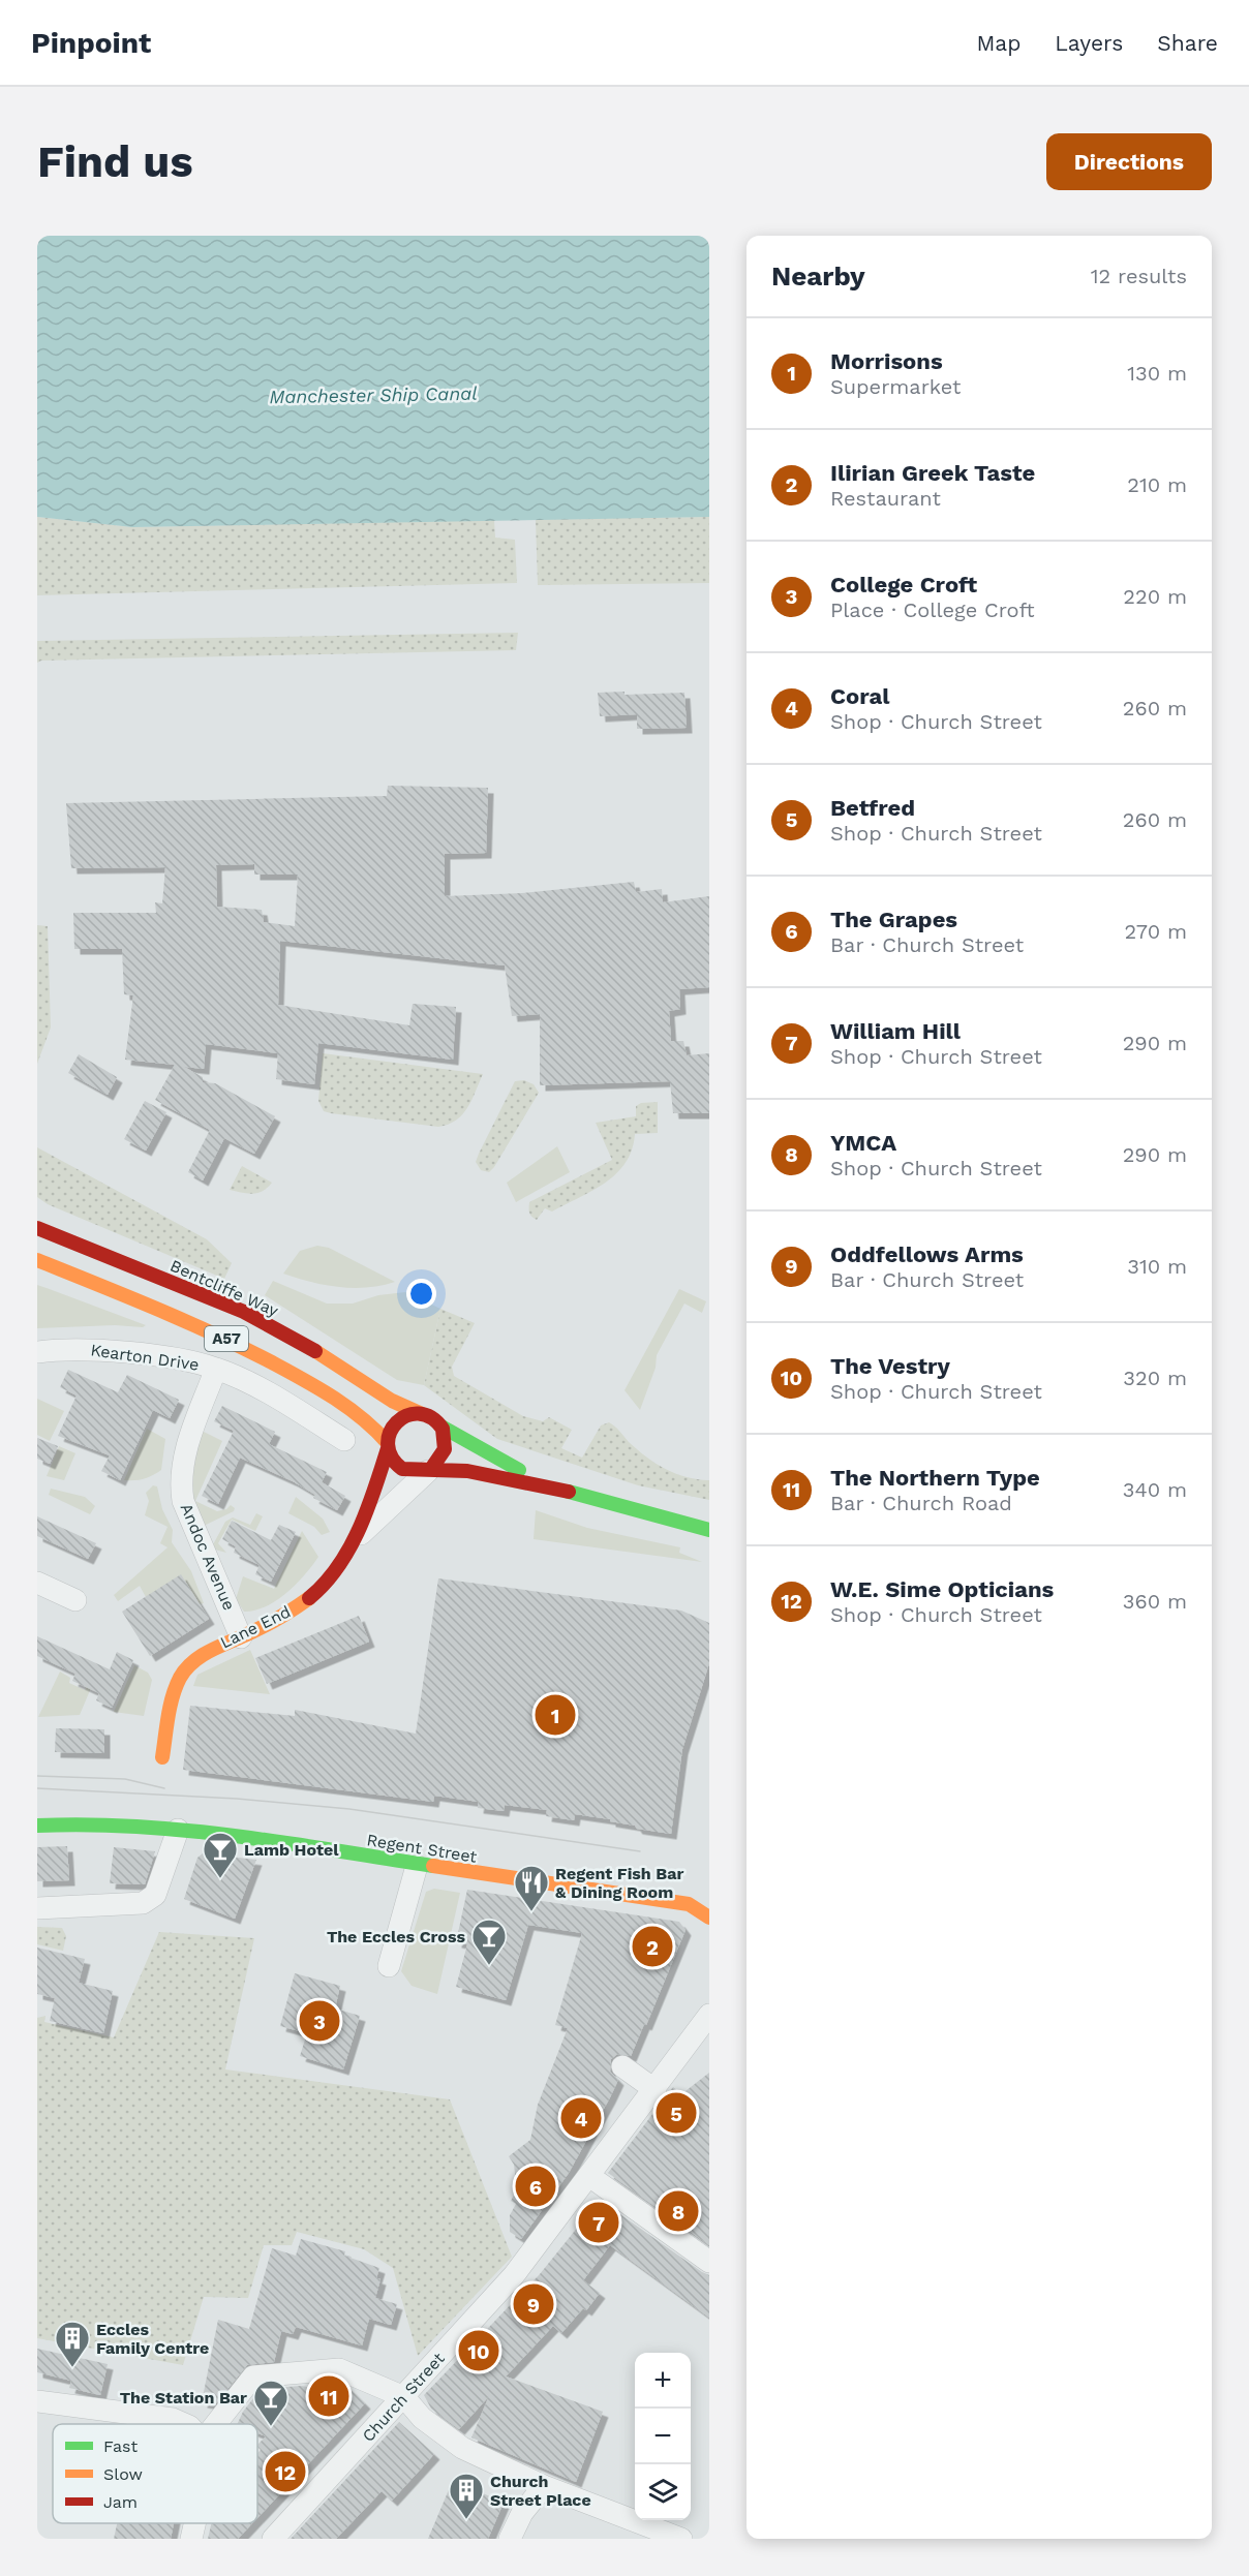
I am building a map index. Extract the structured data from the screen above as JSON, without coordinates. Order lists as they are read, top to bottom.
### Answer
{
  "streets": {
    "main road": [
      "Bentcliffe Way",
      "A57",
      "Lane End",
      "Regent Street"
    ],
    "street": ["Kearton Drive", "Andoc Avenue", "Church Street"]
  },
  "crossings": [
    ["Bentcliffe Way", "A57"],
    ["Bentcliffe Way", "Lane End"],
    ["A57", "Lane End"],
    ["Kearton Drive", "Andoc Avenue"],
    ["Andoc Avenue", "Lane End"]
  ],
  "water": ["Manchester Ship Canal"],
  "places": {
    "bar": ["Lamb Hotel", "The Eccles Cross", "The Station Bar"],
    "restaurant": ["Regent Fish Bar & Dining Room"],
    "building": ["Eccles Family Centre", "Church Street Place"]
  },
  "legend": ["Fast", "Slow", "Jam"],
  "page": {
    "header": "Pinpoint",
    "nav": ["Map", "Layers", "Share"],
    "buttons": "Directions",
    "title": "Find us",
    "heading": ["Nearby", "12 results"],
    "list": [
      {
        "mark": "1",
        "name": "Morrisons",
        "note": "Supermarket",
        "value": "130 m"
      },
      {
        "mark": "2",
        "name": "Ilirian Greek Taste",
        "note": "Restaurant",
        "value": "210 m"
      },
      {
        "mark": "3",
        "name": "College Croft",
        "note": "Place · College Croft",
        "value": "220 m"
      },
      {
        "mark": "4",
        "name": "Coral",
        "note": "Shop · Church Street",
        "value": "260 m"
      },
      {
        "mark": "5",
        "name": "Betfred",
        "note": "Shop · Church Street",
        "value": "260 m"
      },
      {
        "mark": "6",
        "name": "The Grapes",
        "note": "Bar · Church Street",
        "value": "270 m"
      },
      {
        "mark": "7",
        "name": "William Hill",
        "note": "Shop · Church Street",
        "value": "290 m"
      },
      {
        "mark": "8",
        "name": "YMCA",
        "note": "Shop · Church Street",
        "value": "290 m"
      },
      {
        "mark": "9",
        "name": "Oddfellows Arms",
        "note": "Bar · Church Street",
        "value": "310 m"
      },
      {
        "mark": "10",
        "name": "The Vestry",
        "note": "Shop · Church Street",
        "value": "320 m"
      },
      {
        "mark": "11",
        "name": "The Northern Type",
        "note": "Bar · Church Road",
        "value": "340 m"
      },
      {
        "mark": "12",
        "name": "W.E. Sime Opticians",
        "note": "Shop · Church Street",
        "value": "360 m"
      }
    ],
    "pins": [
      "1",
      "2",
      "3",
      "5",
      "4",
      "6",
      "8",
      "7",
      "9",
      "10",
      "11",
      "12"
    ],
    "map_buttons": ["+", "−"]
  }
}
